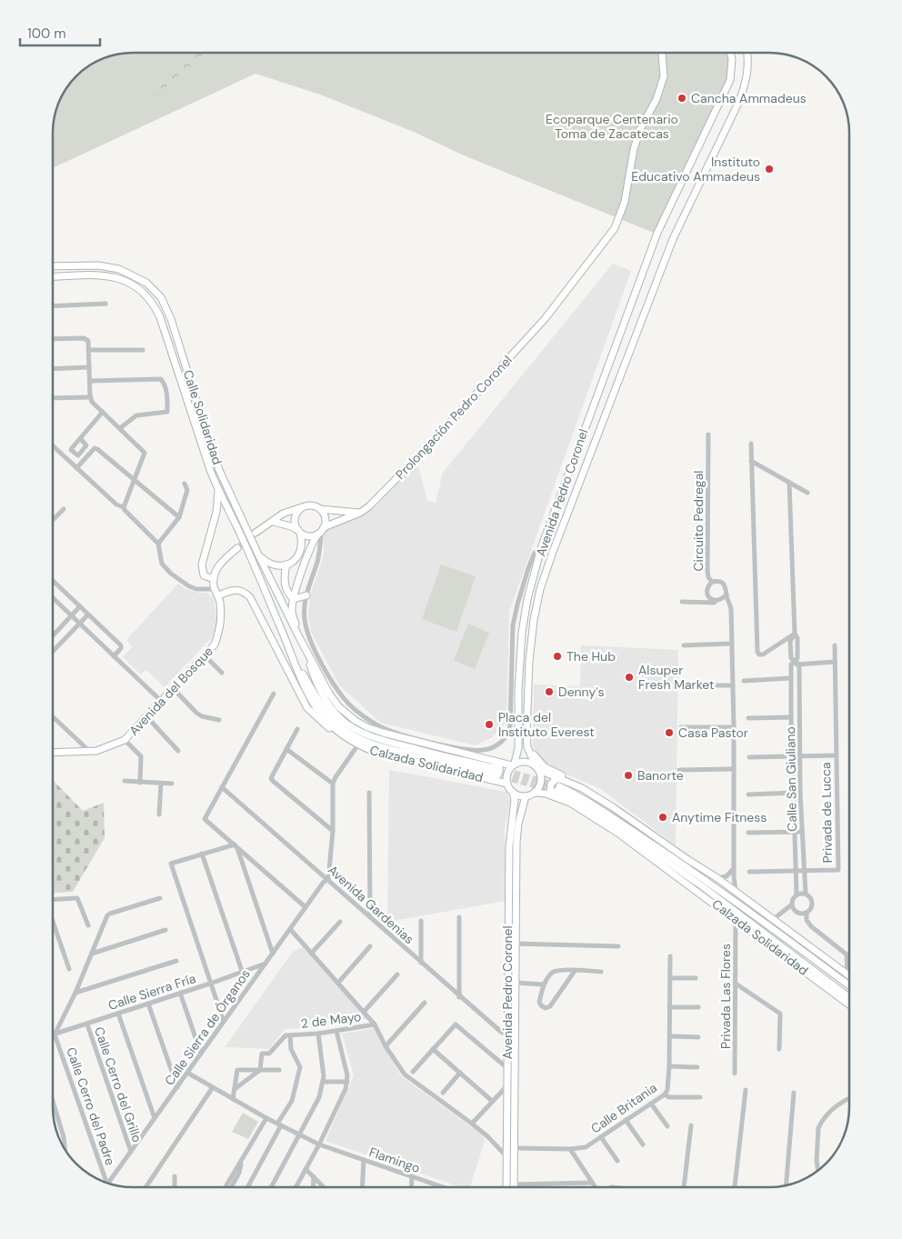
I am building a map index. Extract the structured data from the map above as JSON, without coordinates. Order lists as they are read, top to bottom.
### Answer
{
  "streets": {
    "main road": [
      "Calle Solidaridad",
      "Prolongación Pedro Coronel",
      "Avenida Pedro Coronel",
      "Avenida del Bosque",
      "Calzada Solidaridad"
    ],
    "street": [
      "Circuito Pedregal",
      "Calle San Giuliano",
      "Privada de Lucca",
      "Avenida Gardenias",
      "Calle Sierra Fría",
      "Privada Las Flores",
      "2 de Mayo",
      "Calle Sierra de Órganos",
      "Calle Cerro del Grillo",
      "Calle Cerro del Padre",
      "Calle Britania",
      "Flamingo"
    ]
  },
  "crossings": [
    ["Calle Solidaridad", "Calzada Solidaridad"],
    ["Avenida Pedro Coronel", "Calzada Solidaridad"],
    ["Avenida Pedro Coronel", "Avenida Gardenias"],
    ["Avenida Pedro Coronel", "Calle Britania"],
    ["Calzada Solidaridad", "Privada Las Flores"],
    ["Calle San Giuliano", "Privada de Lucca"],
    ["Avenida Gardenias", "Calle Sierra de Órganos"],
    ["Calle Sierra Fría", "Calle Sierra de Órganos"],
    ["Calle Sierra Fría", "Calle Cerro del Grillo"],
    ["Calle Sierra Fría", "Calle Cerro del Padre"],
    ["2 de Mayo", "Flamingo"],
    ["Calle Sierra de Órganos", "Calle Cerro del Grillo"],
    ["Calle Sierra de Órganos", "Flamingo"]
  ],
  "parks": ["Ecoparque Centenario Toma de Zacatecas"],
  "places": [
    "Cancha Ammadeus",
    "Instituto Educativo Ammadeus",
    "The Hub",
    "Alsuper Fresh Market",
    "Denny's",
    "Placa del Instituto Everest",
    "Casa Pastor",
    "Banorte",
    "Anytime Fitness"
  ],
  "scale_bar": "100 m"
}
